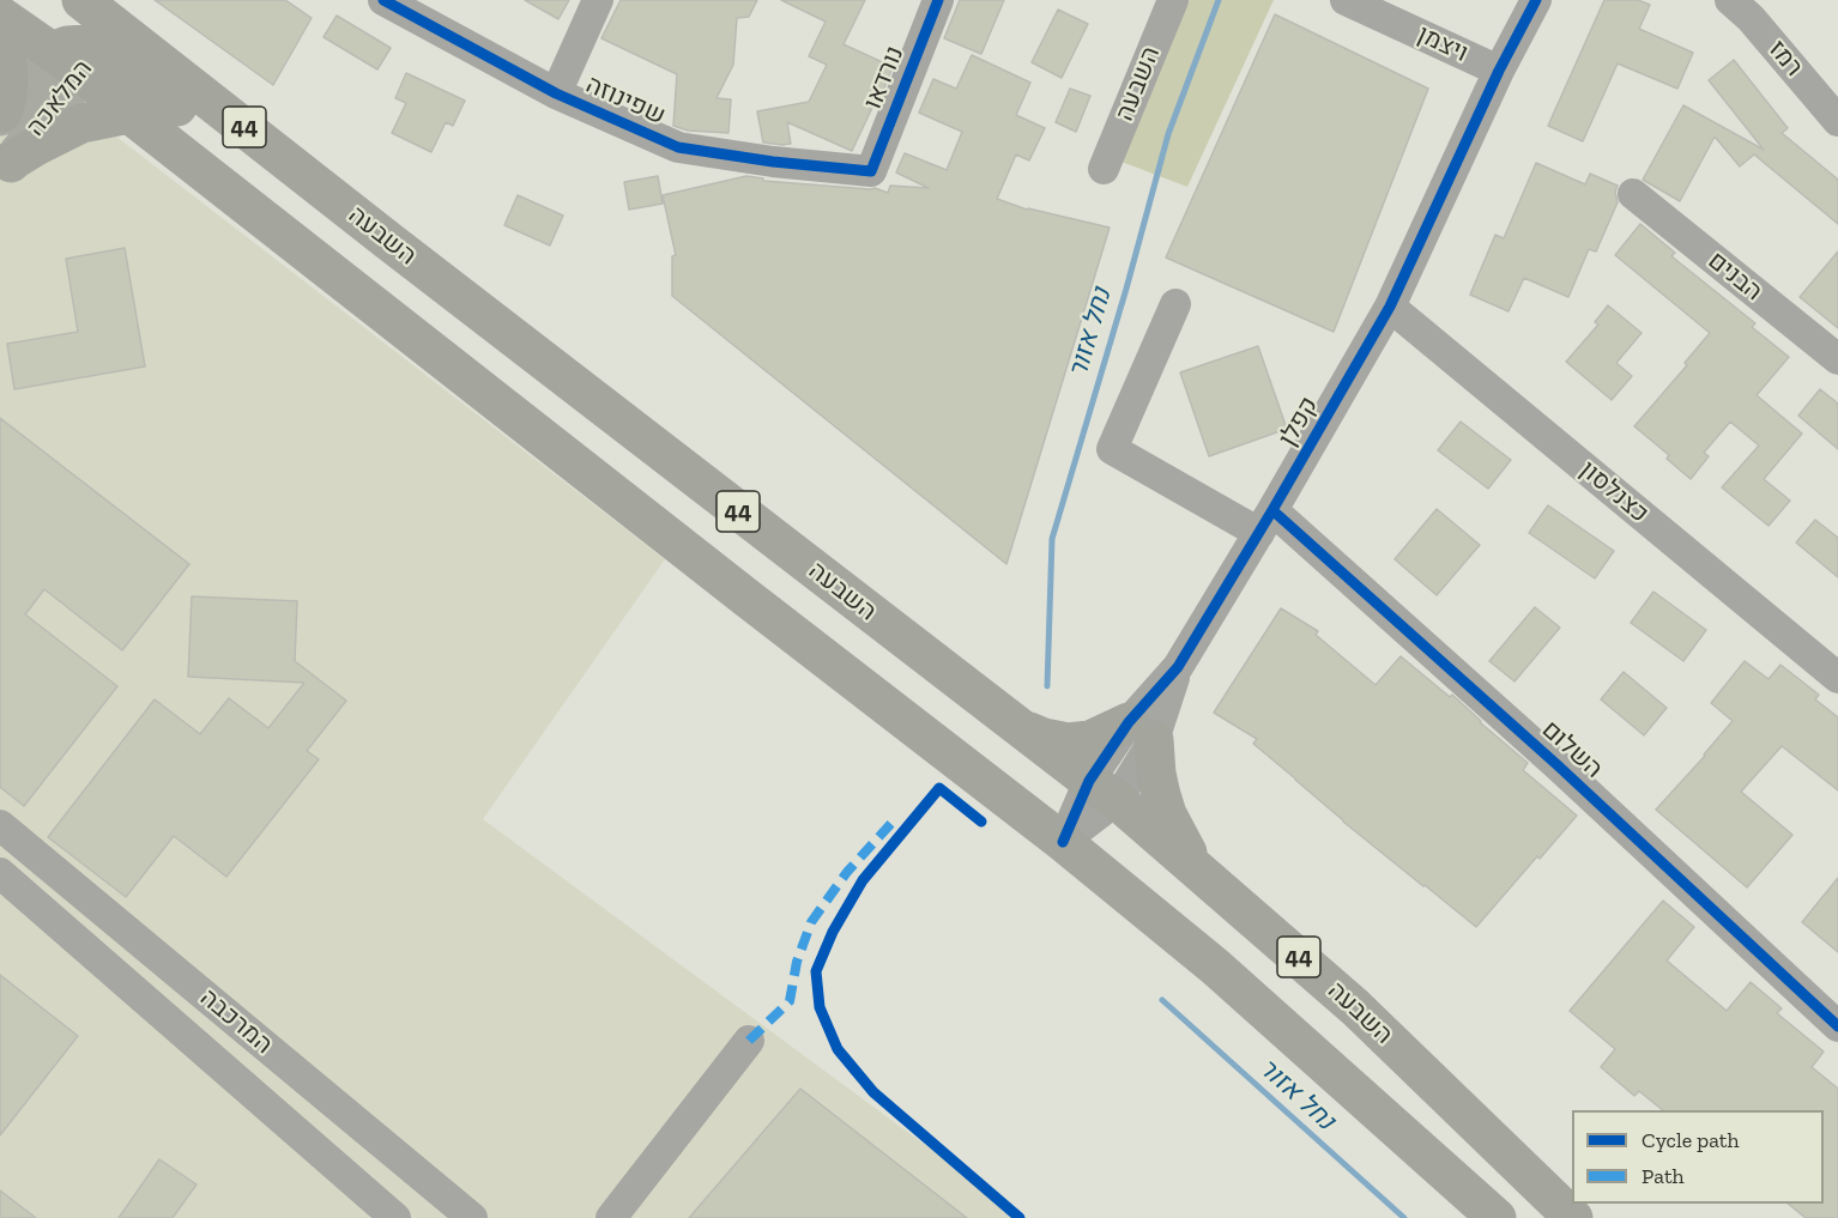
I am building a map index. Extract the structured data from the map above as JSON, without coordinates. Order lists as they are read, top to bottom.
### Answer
{
  "streets": {
    "highway": ["השבעה", "44"],
    "main road": ["המלאכה"],
    "street": [
      "ויצמן",
      "רמז",
      "נורדאו",
      "שפינוזה",
      "הבנים",
      "קפלן",
      "כצנלסון",
      "השלום",
      "המרכבה"
    ]
  },
  "crossings": [
    ["ויצמן", "קפלן"],
    ["נורדאו", "שפינוזה"],
    ["השבעה", "המלאכה"],
    ["השבעה", "44"],
    ["השבעה", "קפלן"],
    ["המלאכה", "44"],
    ["44", "קפלן"],
    ["קפלן", "כצנלסון"],
    ["קפלן", "השלום"]
  ],
  "water": ["נחל אזור"],
  "legend": ["Cycle path", "Path"]
}
